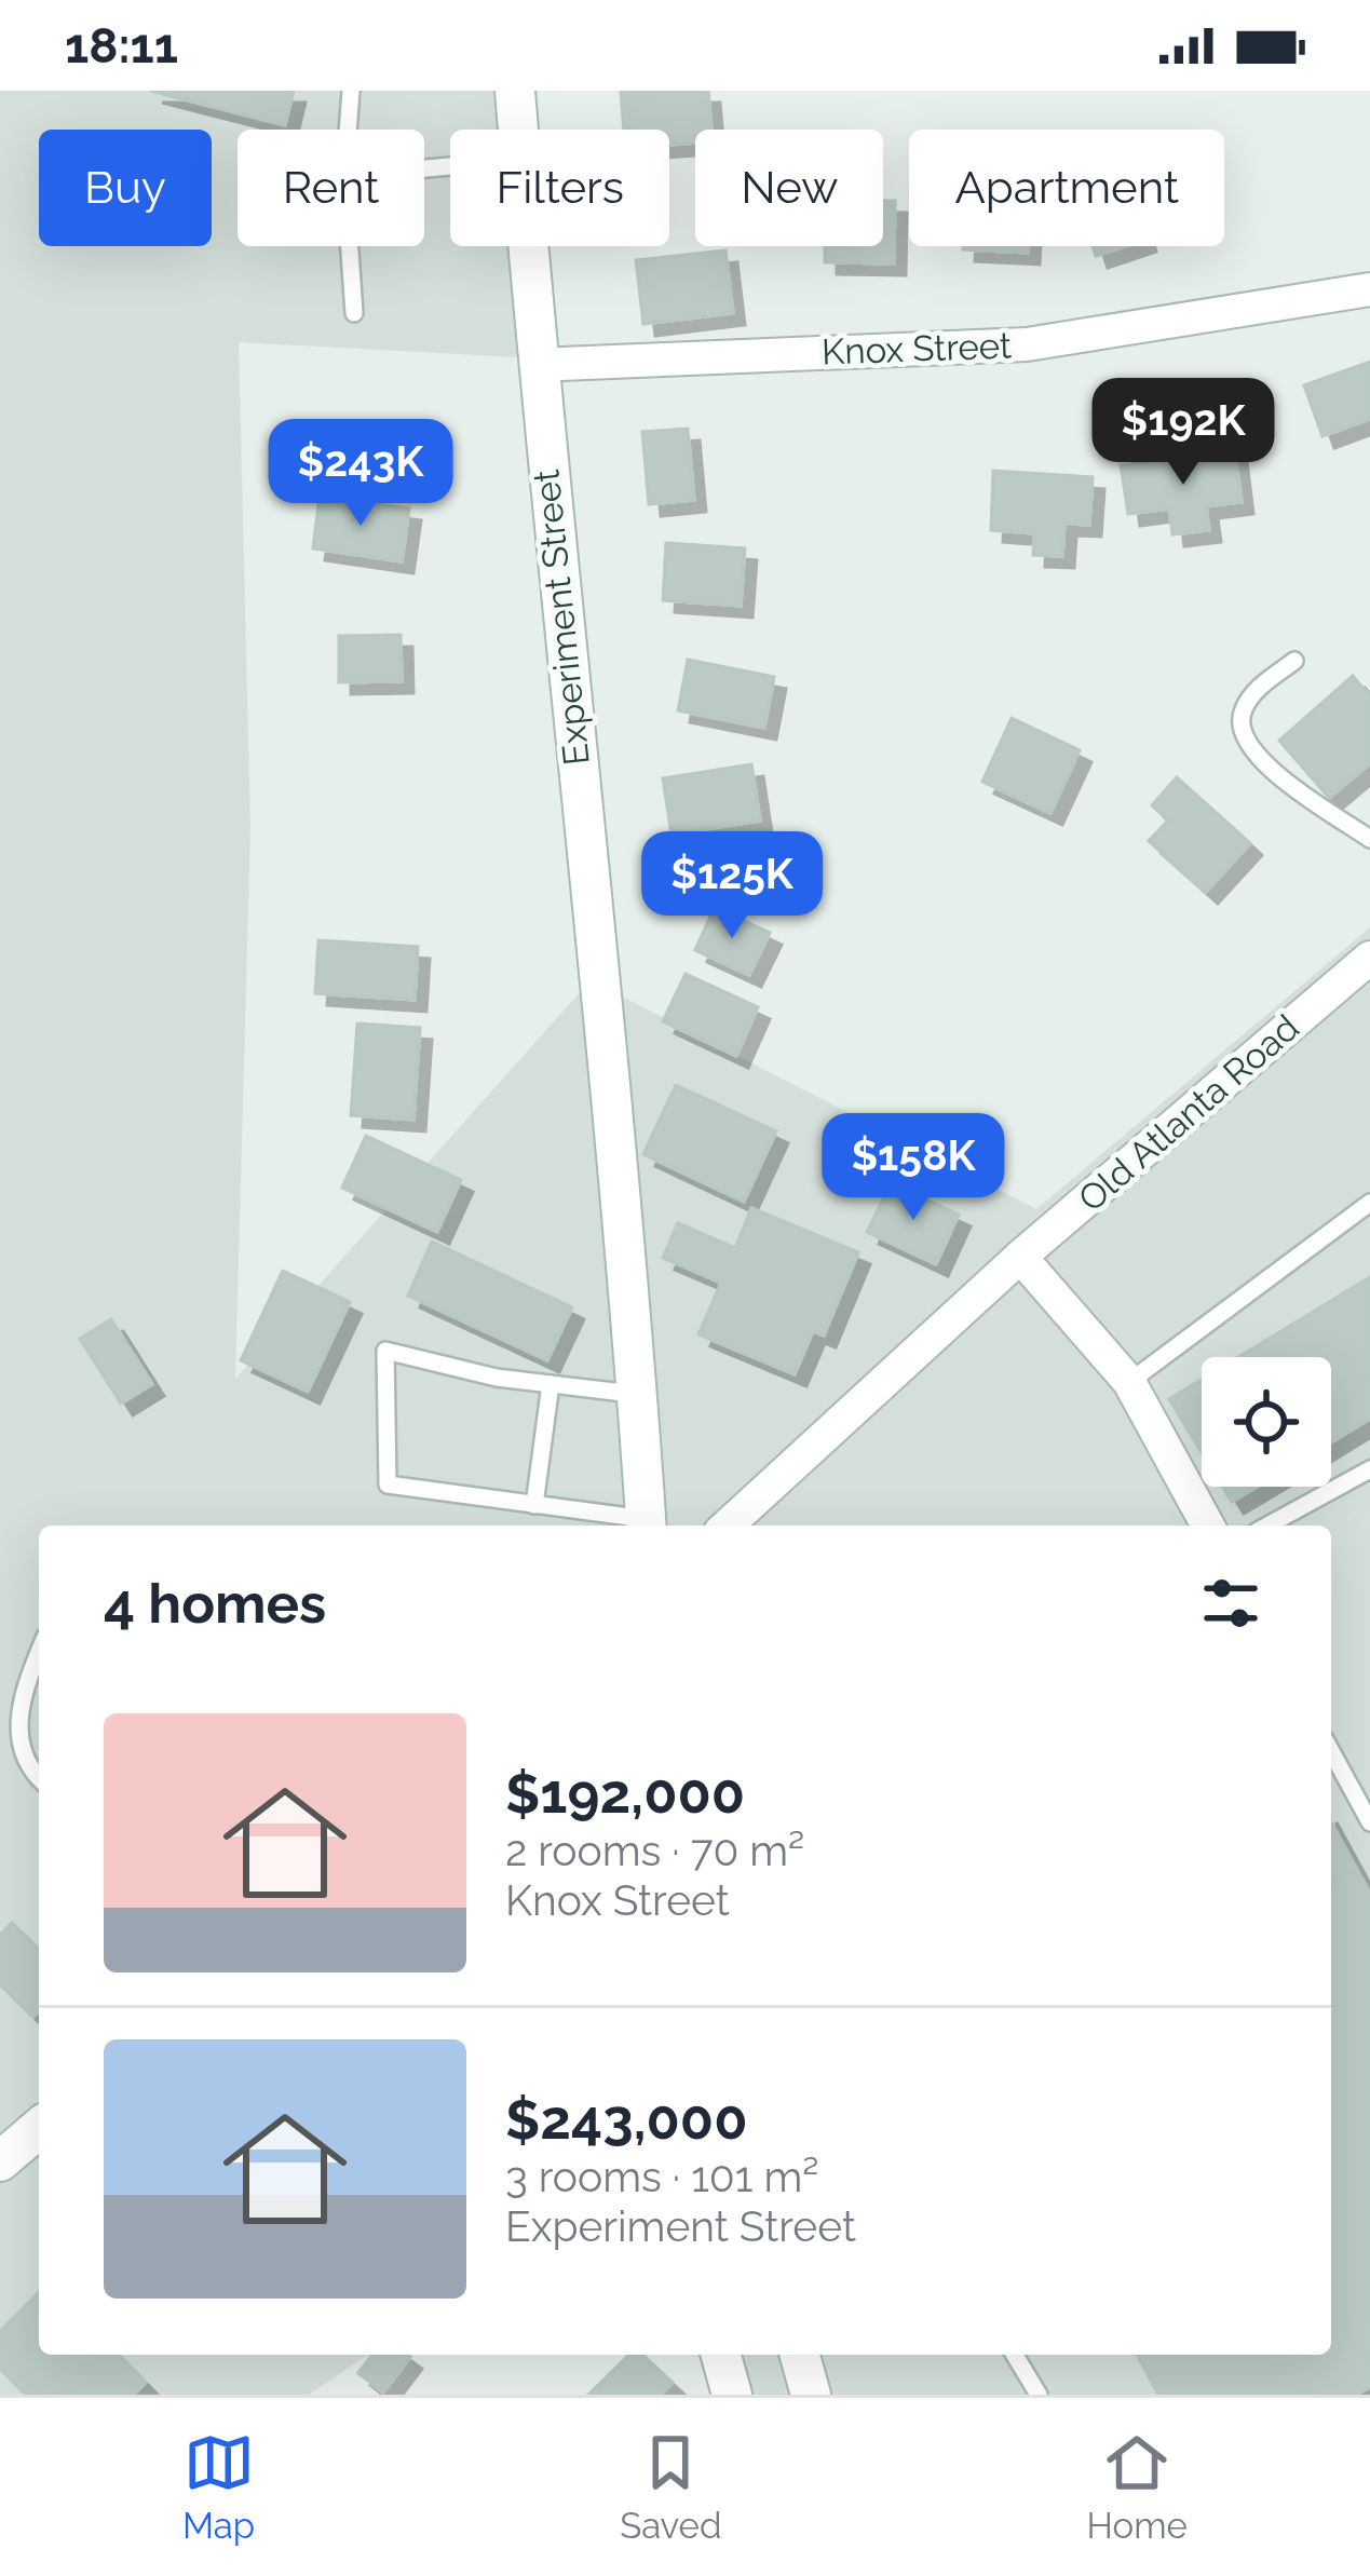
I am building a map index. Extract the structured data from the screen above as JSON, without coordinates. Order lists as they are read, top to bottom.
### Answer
{
  "streets": {
    "main road": ["Experiment Street"],
    "street": ["Knox Street", "Old Atlanta Road"]
  },
  "crossings": [
    ["Knox Street", "Experiment Street"]
  ],
  "page": {
    "status": "18:11",
    "chip": [
      "Buy",
      "Rent",
      "Filters",
      "New",
      "Apartment"
    ],
    "price": [
      "$192K",
      "$243K",
      "$125K",
      "$158K"
    ],
    "heading": "4 homes",
    "list": [
      {
        "name": "$192,000",
        "note": "2 rooms · 70 m² · Knox Street"
      },
      {
        "name": "$243,000",
        "note": "3 rooms · 101 m² · Experiment Street"
      }
    ],
    "tabs": ["Map", "Saved", "Home"]
  }
}
